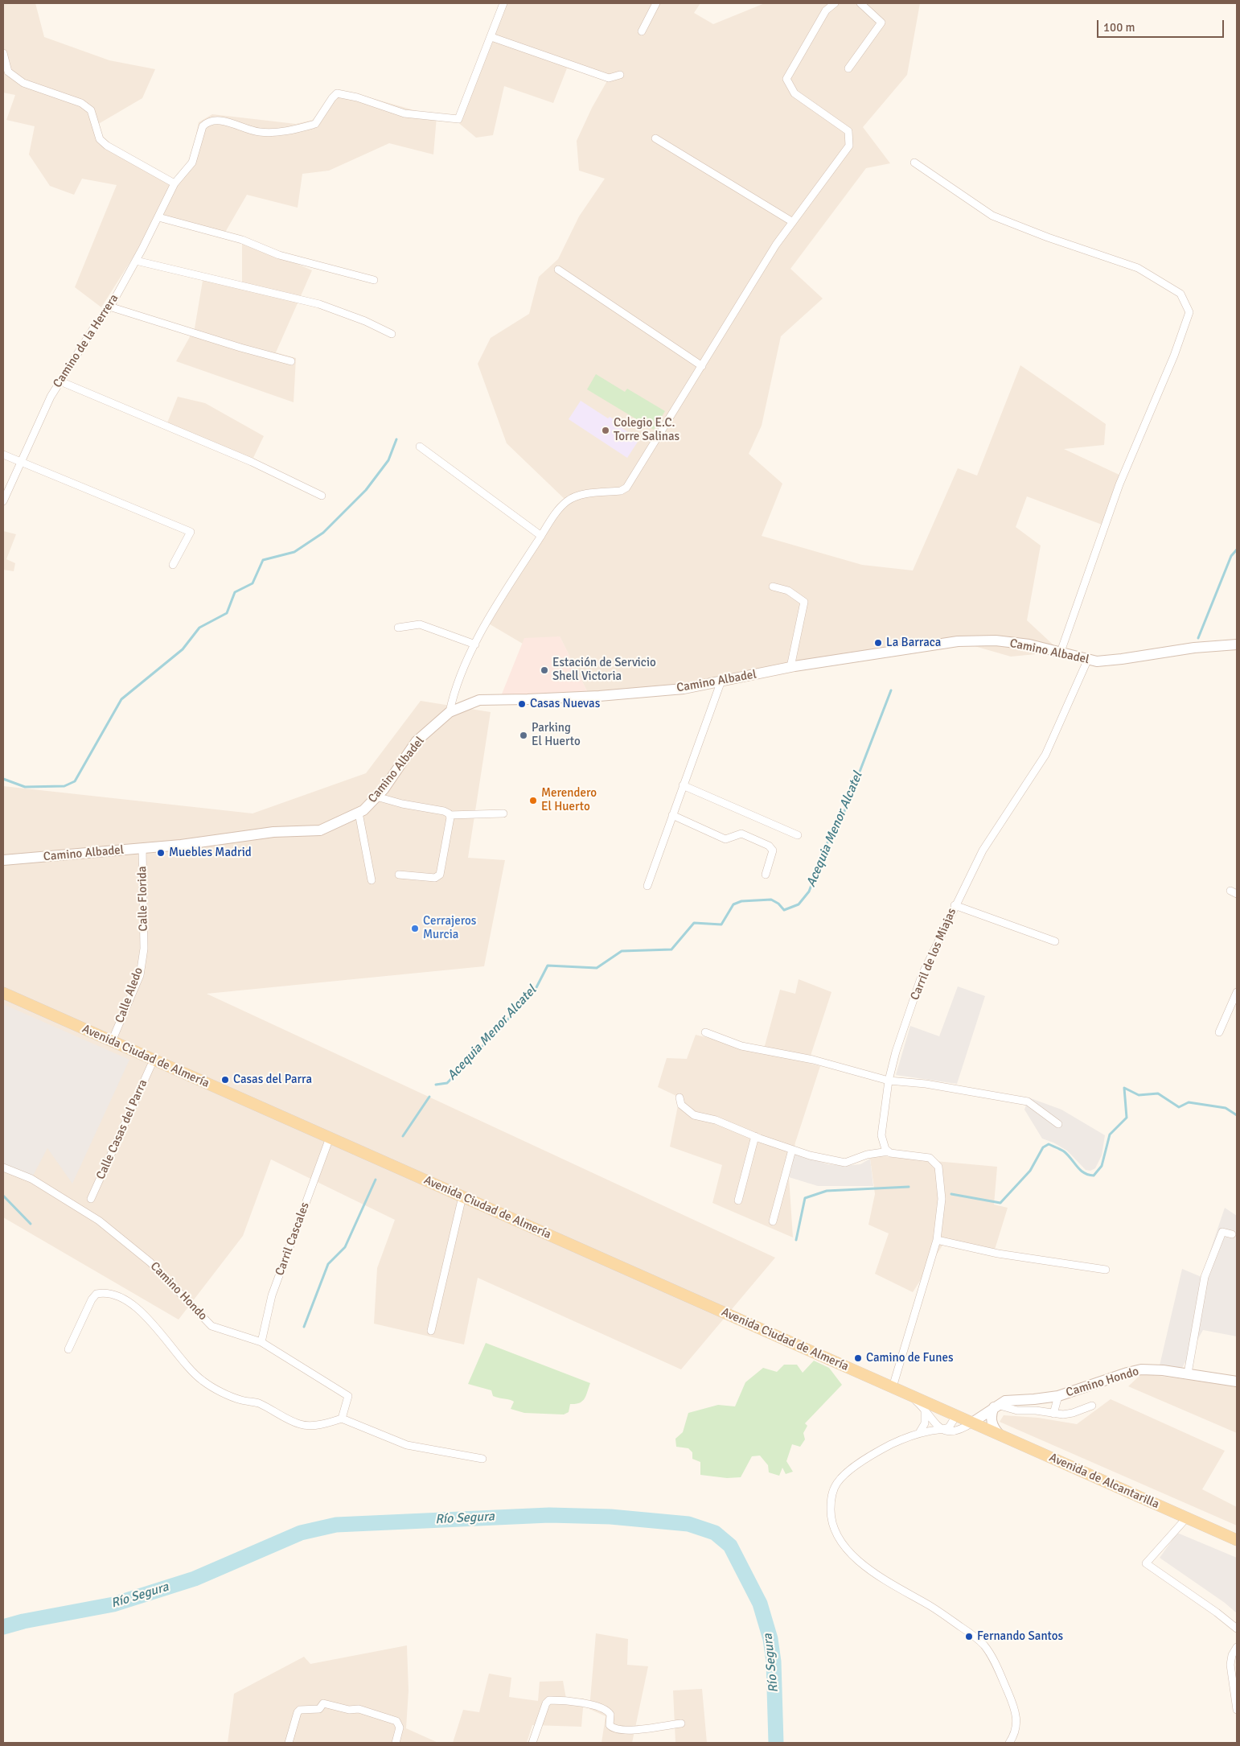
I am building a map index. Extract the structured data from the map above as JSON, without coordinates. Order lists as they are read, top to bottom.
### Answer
{
  "streets": {
    "main road": [
      "Camino Albadel",
      "Avenida Ciudad de Almería",
      "Camino Hondo",
      "Avenida de Alcantarilla"
    ],
    "street": [
      "Camino de la Herrera",
      "Calle Florida",
      "Carril de los Miajas",
      "Calle Aledo",
      "Calle Casas del Parra",
      "Carril Cascales"
    ]
  },
  "crossings": [
    ["Camino Albadel", "Calle Florida"],
    ["Camino Albadel", "Carril de los Miajas"],
    ["Calle Florida", "Calle Aledo"],
    ["Calle Aledo", "Avenida Ciudad de Almería"],
    ["Avenida Ciudad de Almería", "Calle Casas del Parra"],
    ["Avenida Ciudad de Almería", "Carril Cascales"],
    ["Avenida Ciudad de Almería", "Camino Hondo"],
    ["Avenida Ciudad de Almería", "Avenida de Alcantarilla"],
    ["Carril Cascales", "Camino Hondo"],
    ["Camino Hondo", "Avenida de Alcantarilla"]
  ],
  "water": ["Acequia Menor Alcatel", "Río Segura"],
  "places": [
    "Colegio E.C. Torre Salinas",
    "La Barraca",
    "Estación de Servicio Shell Victoria",
    "Casas Nuevas",
    "Parking El Huerto",
    "Merendero El Huerto",
    "Muebles Madrid",
    "Cerrajeros Murcia",
    "Casas del Parra",
    "Camino de Funes",
    "Fernando Santos"
  ],
  "scale_bar": "100 m"
}
